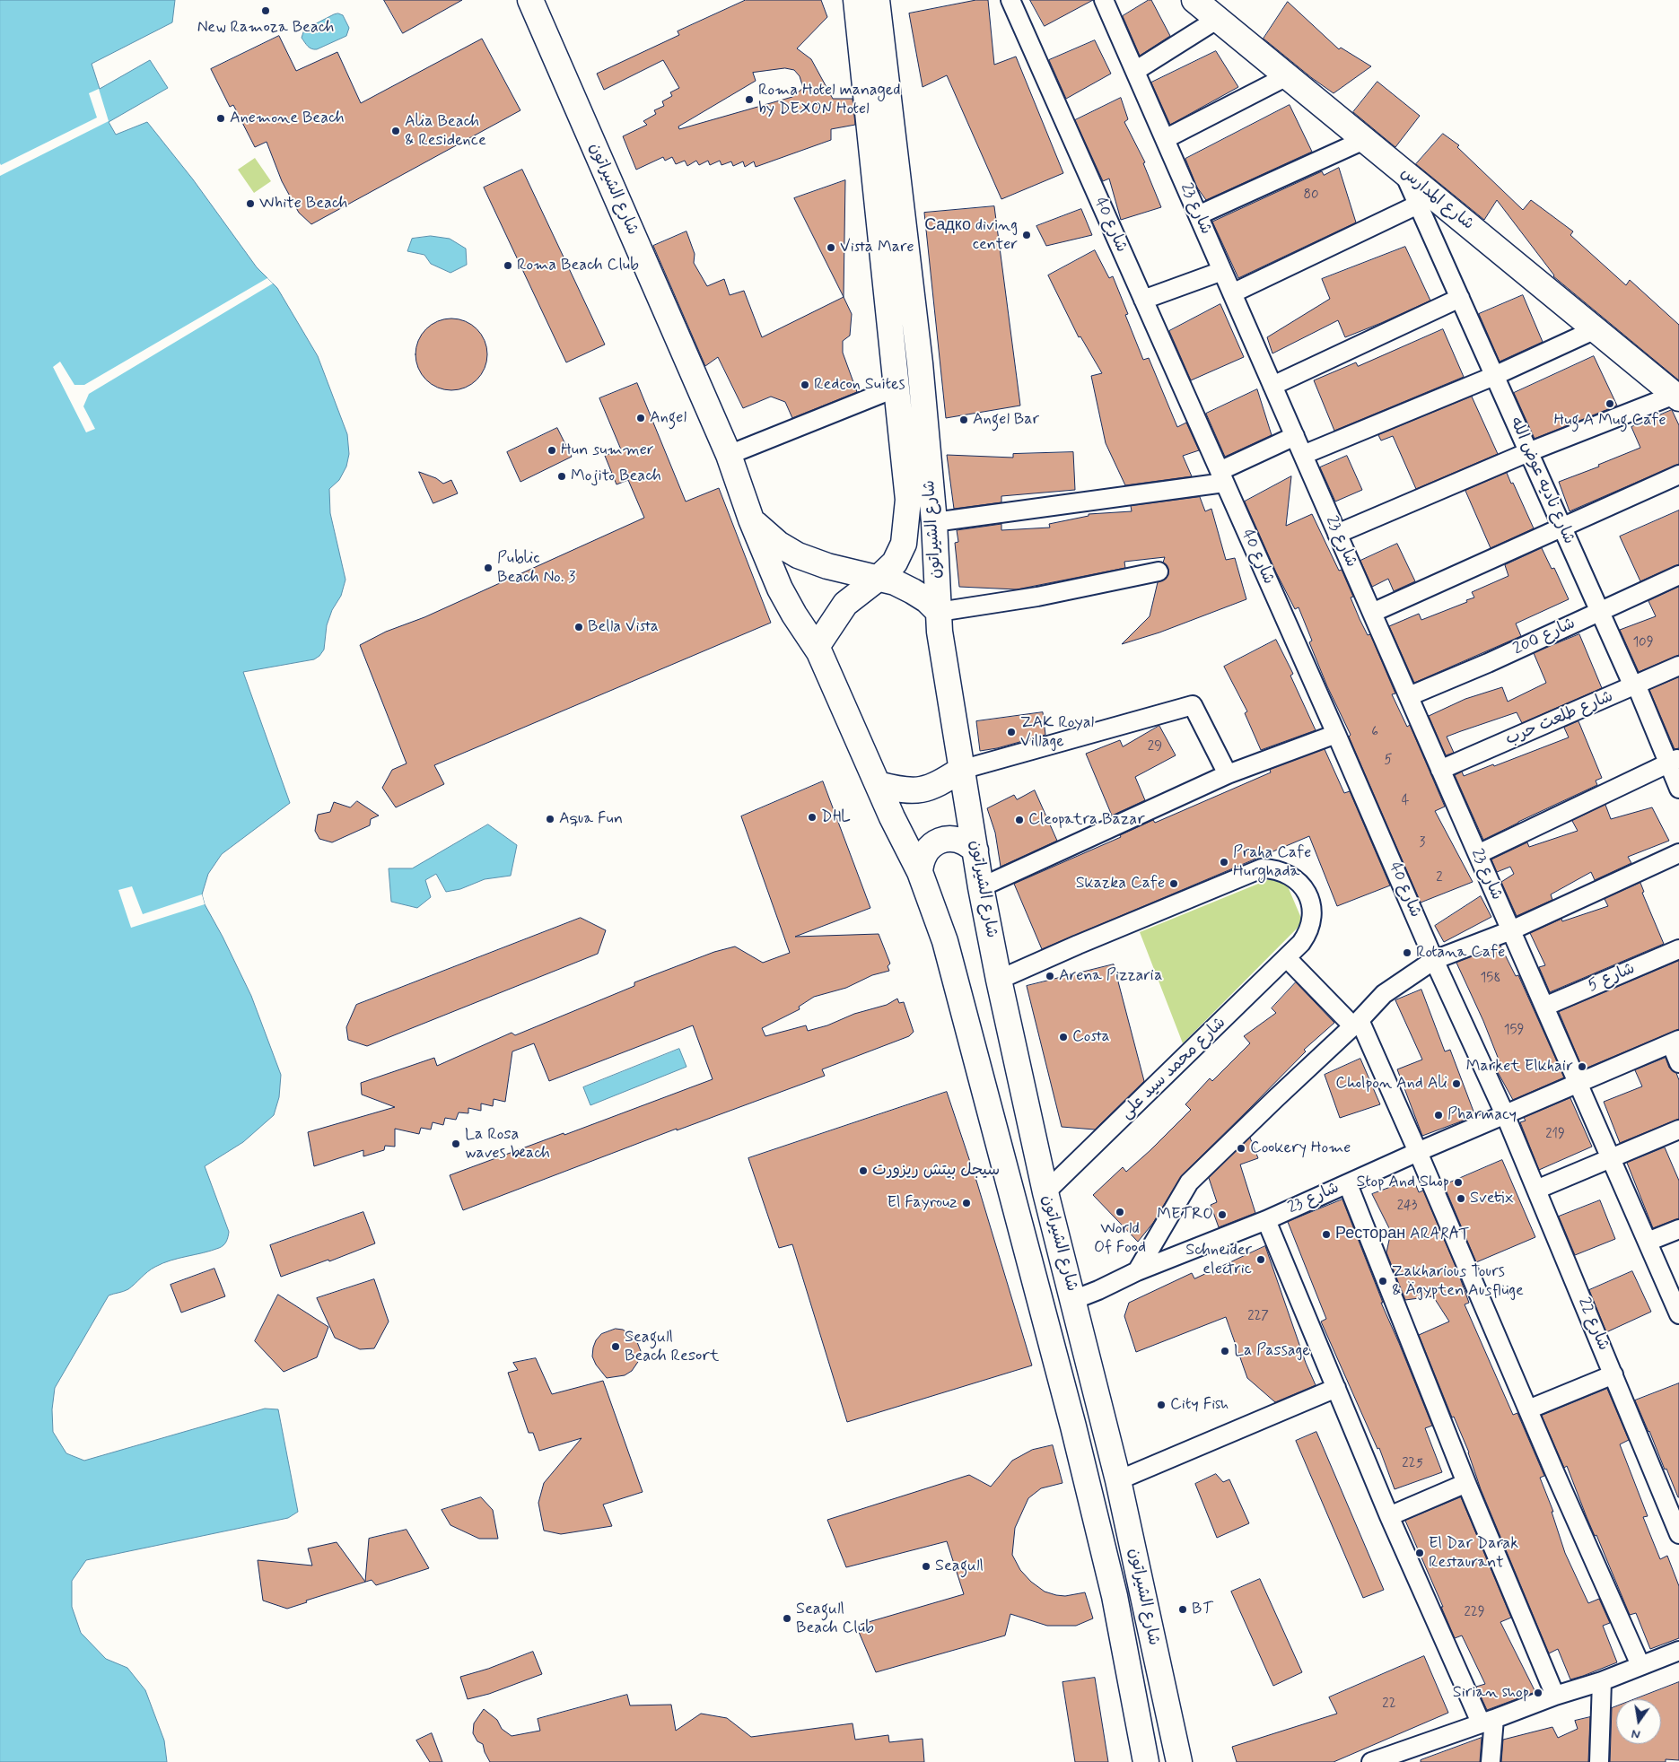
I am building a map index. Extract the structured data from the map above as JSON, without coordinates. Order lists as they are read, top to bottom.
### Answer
{
  "streets": {
    "street": [
      "شارع الشيراتون",
      "شارع المدارس",
      "شارع 23",
      "شارع 40",
      "شارع ناديه عوض الله",
      "شارع 200",
      "شارع طلعت حرب",
      "شارع 5",
      "شارع محمد سيد على",
      "شارع 22"
    ]
  },
  "crossings": [
    ["شارع الشيراتون", "شارع 23"],
    ["شارع الشيراتون", "شارع محمد سيد على"],
    ["شارع المدارس", "شارع ناديه عوض الله"],
    ["شارع 23", "شارع 40"],
    ["شارع 23", "شارع 200"],
    ["شارع 23", "شارع طلعت حرب"],
    ["شارع 23", "شارع 5"],
    ["شارع 23", "شارع 22"],
    ["شارع 40", "شارع 22"],
    ["شارع ناديه عوض الله", "شارع 200"],
    ["شارع ناديه عوض الله", "شارع طلعت حرب"]
  ],
  "places": [
    "New Ramoza Beach",
    "Roma Hotel managed by DEXON Hotel",
    "Anemone Beach",
    "Alia Beach & Residence",
    "White Beach",
    "Садко diving center",
    "Vista Mare",
    "Roma Beach Club",
    "Redcon Suites",
    "Hug A Mug Cafe",
    "Angel",
    "Angel Bar",
    "Hun summer",
    "Mojito Beach",
    "Public Beach No. 3",
    "Bella Vista",
    "ZAK Royal Village",
    "DHL",
    "Aqua Fun",
    "Cleopatra Bazar",
    "Praha Cafe Hurghada",
    "Skazka Cafe",
    "Rotana Cafe",
    "Arena Pizzaria",
    "Costa",
    "Market Elkhair",
    "Cholpon And Ali",
    "Pharmacy",
    "La Rosa waves beach",
    "Cookery Home",
    "سيجل بيتش ريزورت",
    "Stop And Shop",
    "Svetix",
    "El Fayrouz",
    "World Of Food",
    "METRO",
    "Ресторан ARARAT",
    "Schneider electric",
    "Zakharious Tours & Ägypten Ausflüge",
    "Seagull Beach Resort",
    "La Passage",
    "City Fish",
    "El Dar Darak Restaurant",
    "Seagull",
    "BT",
    "Seagull Beach Club",
    "Sirian shop"
  ],
  "house_numbers": [
    "80",
    "109",
    "6",
    "29",
    "5",
    "4",
    "3",
    "2",
    "158",
    "159",
    "219",
    "243",
    "227",
    "225",
    "229",
    "22"
  ],
  "north": "bottom"
}
